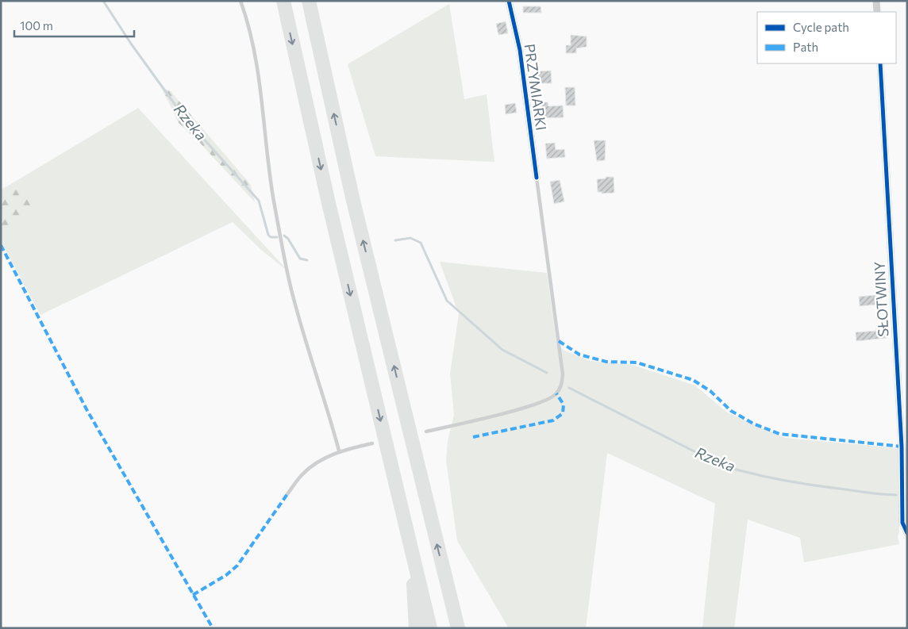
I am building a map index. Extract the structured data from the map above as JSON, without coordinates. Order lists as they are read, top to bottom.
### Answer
{
  "streets": {
    "street": ["PRZYMIARKI", "SŁOTWINY"]
  },
  "water": ["Rzeka"],
  "legend": ["Cycle path", "Path"],
  "scale_bar": "100 m"
}
